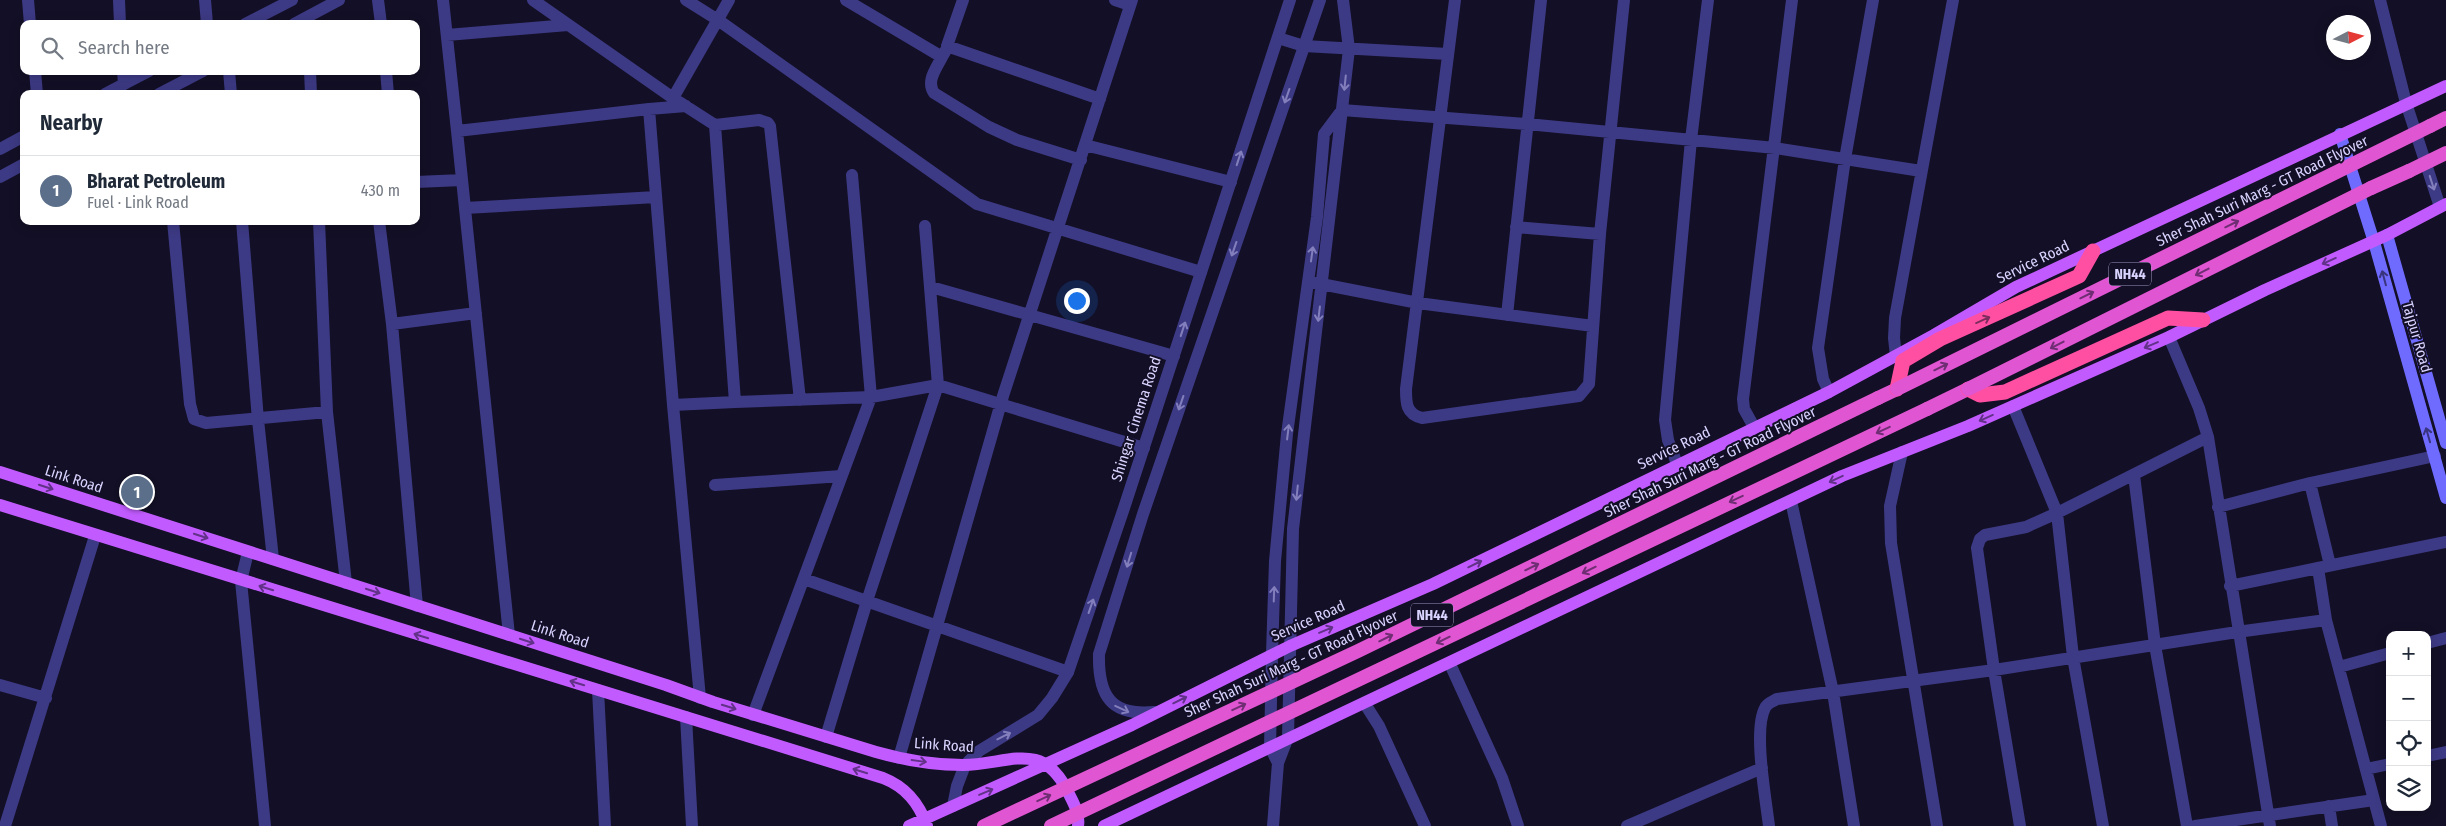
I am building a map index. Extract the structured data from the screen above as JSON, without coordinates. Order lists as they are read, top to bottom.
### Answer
{
  "streets": {
    "highway": ["Sher Shah Suri Marg - GT Road Flyover", "NH44"],
    "main road": ["Service Road", "Tajpur Road", "Link Road"],
    "street": ["Shingar Cinema Road"]
  },
  "crossings": [
    ["Service Road", "Tajpur Road"],
    ["Service Road", "Shingar Cinema Road"],
    ["Service Road", "Link Road"],
    ["Shingar Cinema Road", "Link Road"]
  ],
  "north": "right",
  "page": {
    "search": "Search here",
    "heading": "Nearby",
    "list": [
      {
        "mark": "1",
        "name": "Bharat Petroleum",
        "note": "Fuel · Link Road",
        "value": "430 m"
      }
    ],
    "pins": "1",
    "map_buttons": ["+", "−"]
  }
}
